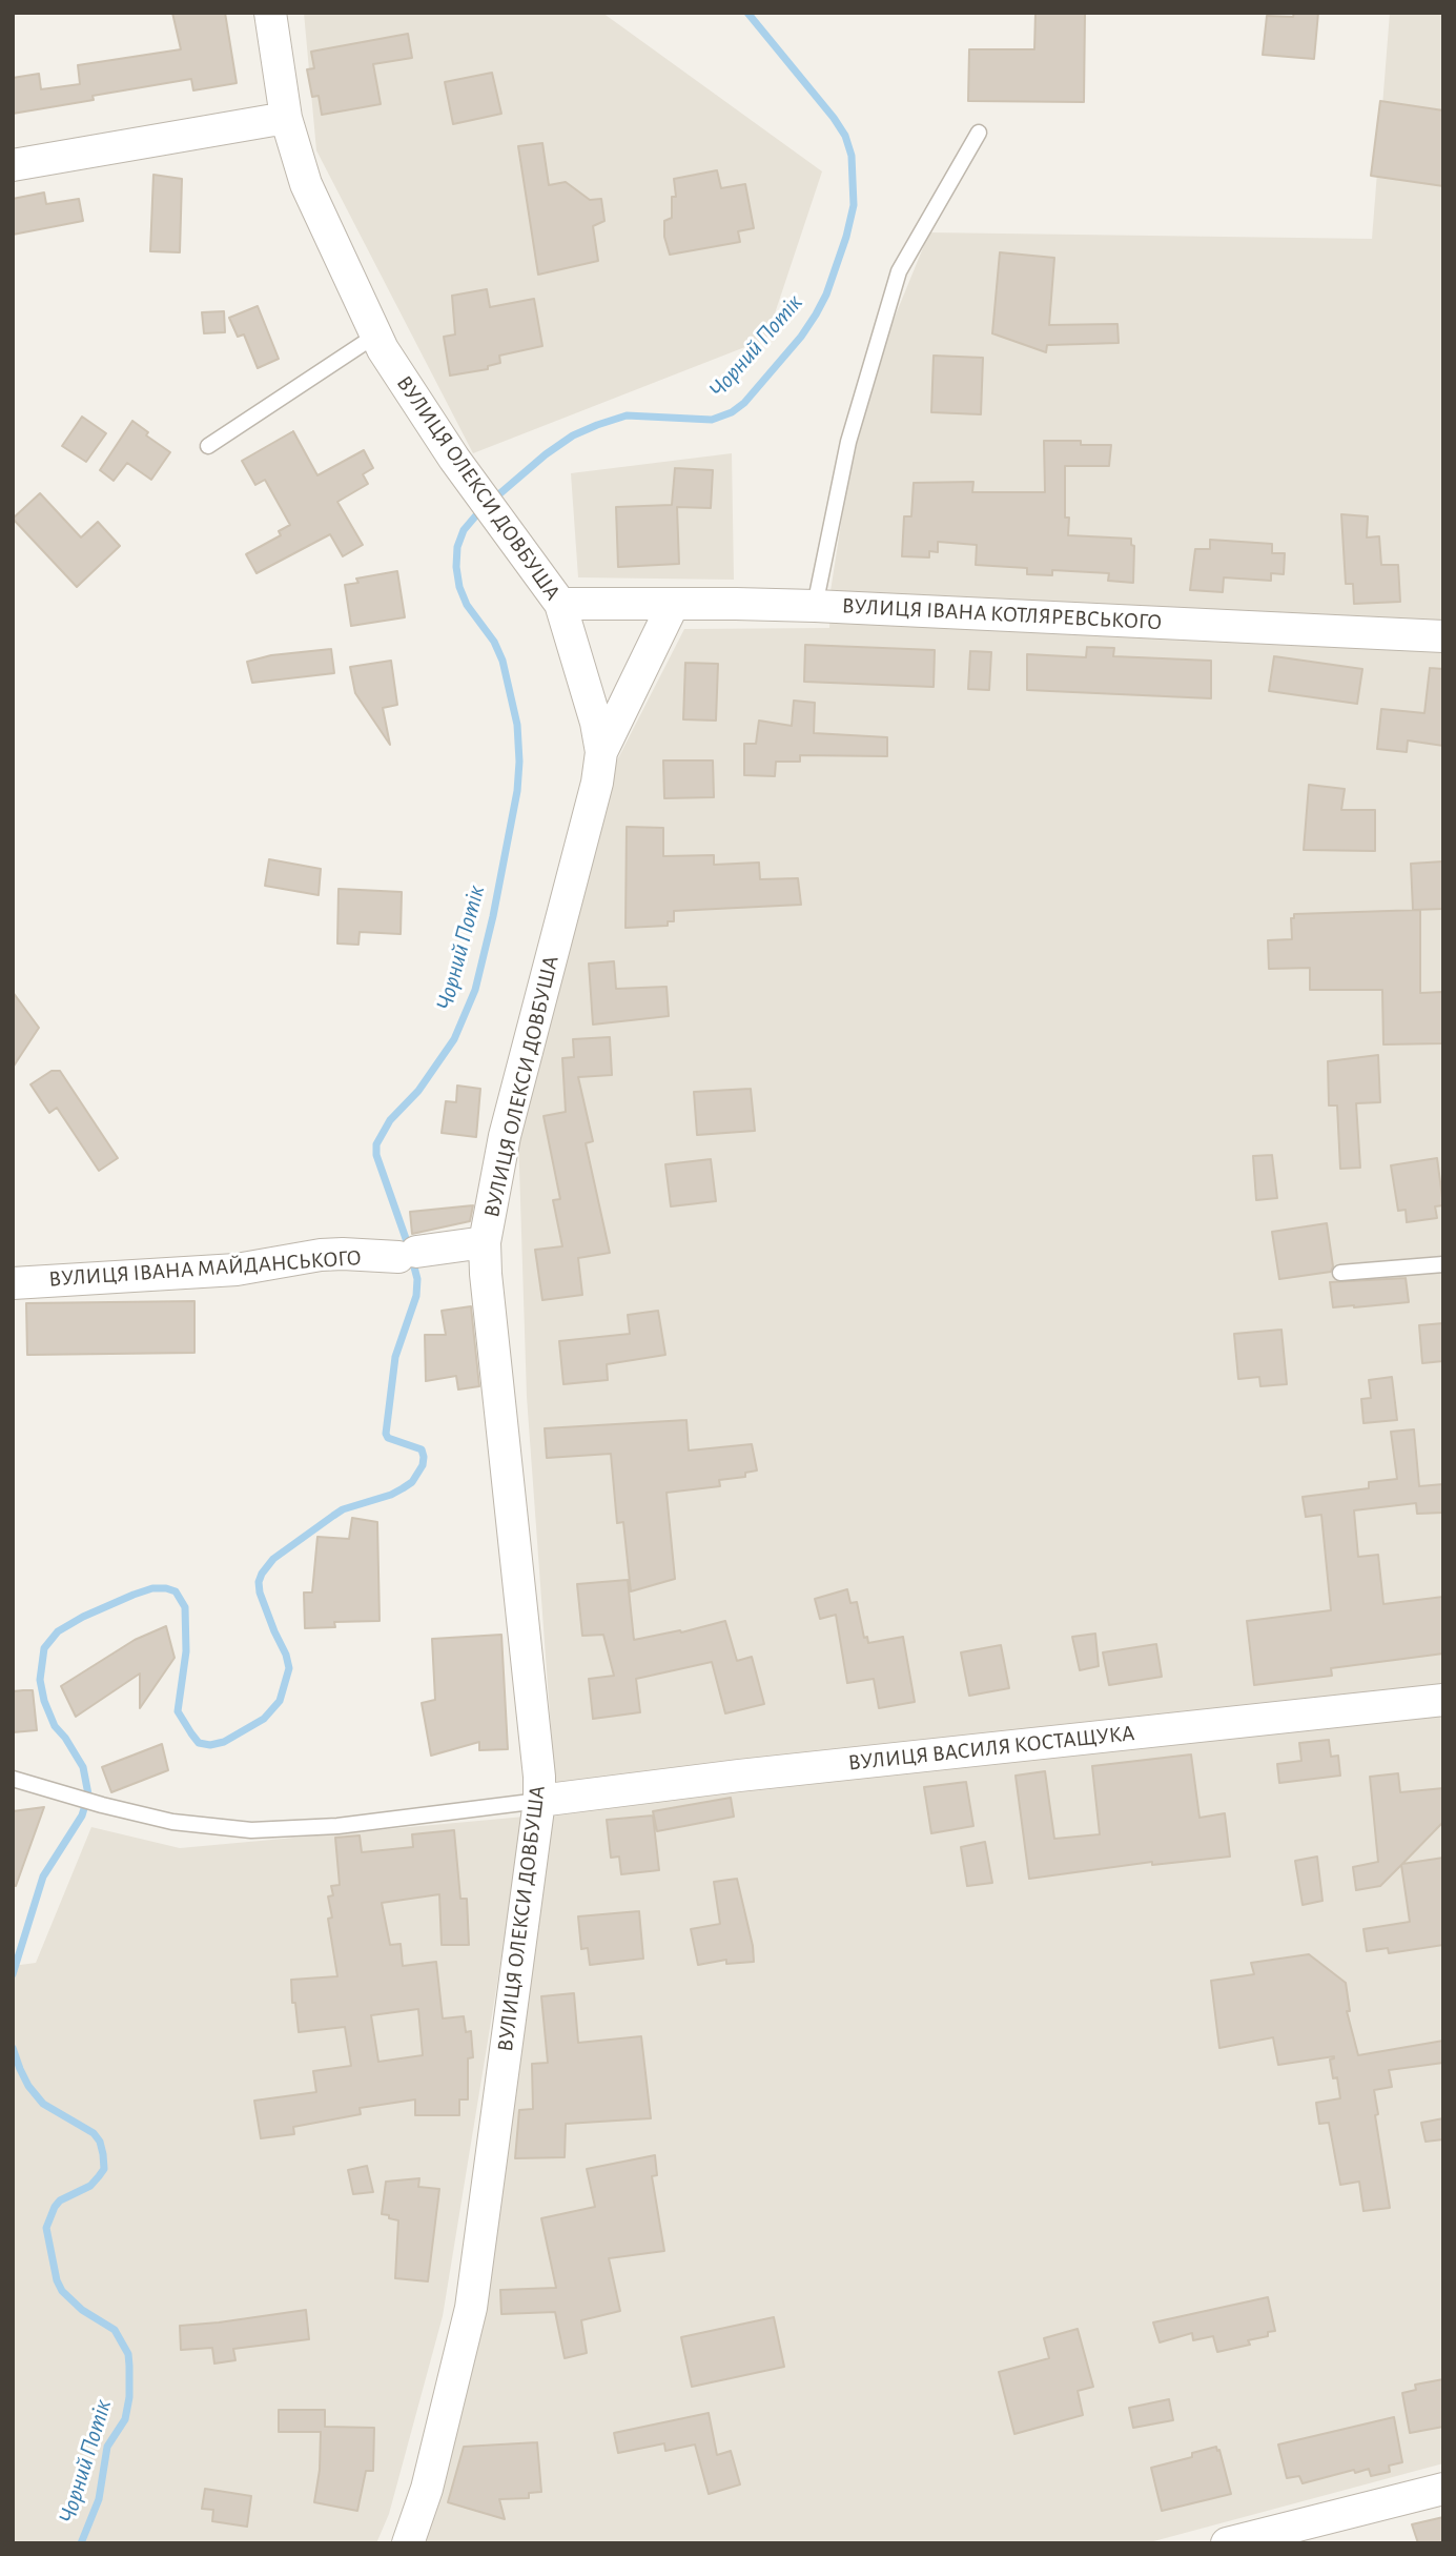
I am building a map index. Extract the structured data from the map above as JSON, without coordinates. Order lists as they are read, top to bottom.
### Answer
{
  "streets": {
    "street": [
      "ВУЛИЦЯ ОЛЕКСИ ДОВБУША",
      "ВУЛИЦЯ ІВАНА КОТЛЯРЕВСЬКОГО",
      "ВУЛИЦЯ ІВАНА МАЙДАНСЬКОГО",
      "ВУЛИЦЯ ВАСИЛЯ КОСТАЩУКА"
    ]
  },
  "crossings": [
    ["ВУЛИЦЯ ОЛЕКСИ ДОВБУША", "ВУЛИЦЯ ІВАНА КОТЛЯРЕВСЬКОГО"],
    ["ВУЛИЦЯ ОЛЕКСИ ДОВБУША", "ВУЛИЦЯ ІВАНА МАЙДАНСЬКОГО"],
    ["ВУЛИЦЯ ОЛЕКСИ ДОВБУША", "ВУЛИЦЯ ВАСИЛЯ КОСТАЩУКА"]
  ],
  "water": ["Чорний Потік"]
}
